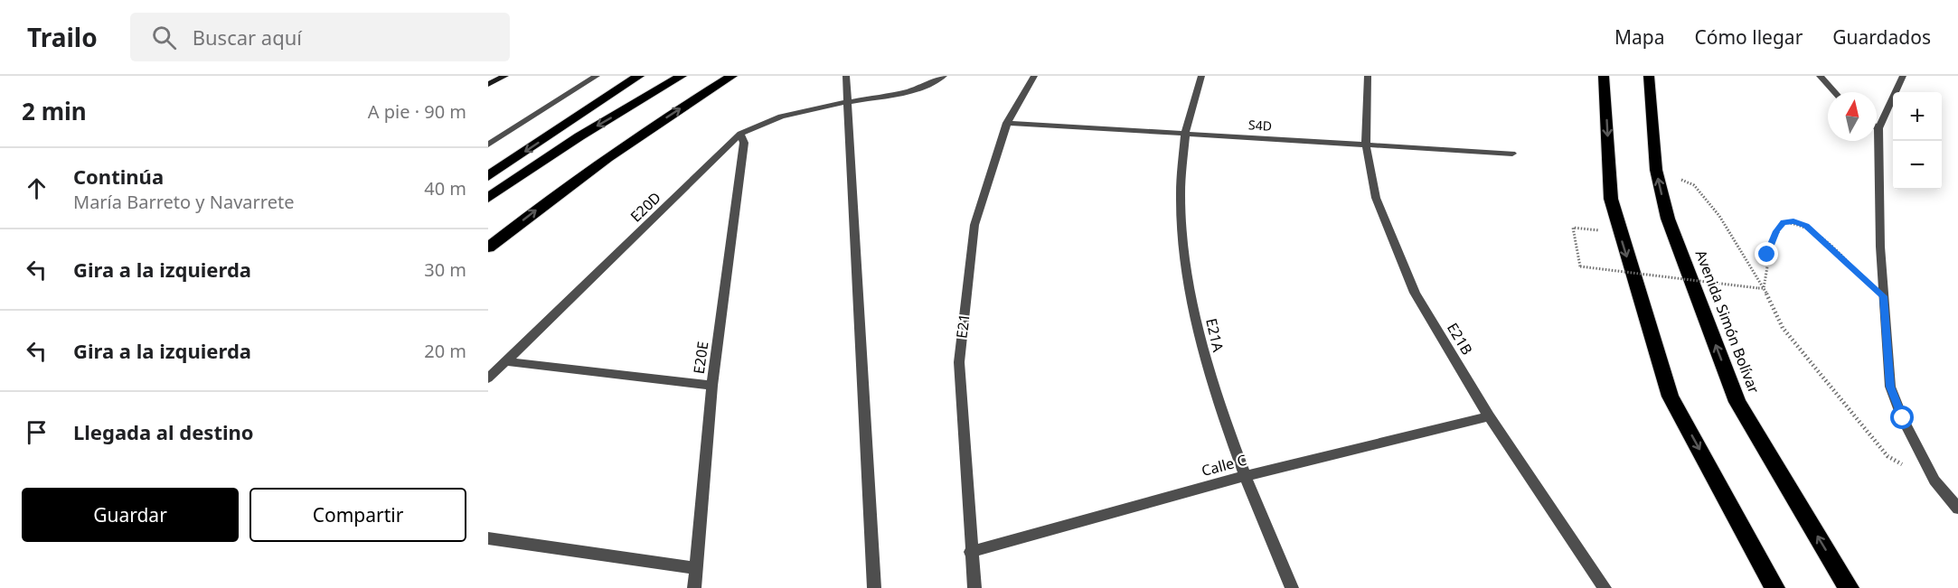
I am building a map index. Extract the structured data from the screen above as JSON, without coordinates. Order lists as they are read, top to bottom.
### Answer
{
  "streets": {
    "highway": ["Avenida Simón Bolívar"],
    "street": [
      "S4D",
      "E20D",
      "E21",
      "E21A",
      "E21B",
      "E20E",
      "Calle C"
    ]
  },
  "crossings": [
    ["S4D", "E21"],
    ["S4D", "E21A"],
    ["S4D", "E21B"],
    ["E20D", "E20E"],
    ["E21", "Calle C"],
    ["E21A", "Calle C"],
    ["E21B", "Calle C"]
  ],
  "north": "top",
  "page": {
    "header": "Trailo",
    "search": "Buscar aquí",
    "nav": ["Mapa", "Cómo llegar", "Guardados"],
    "heading": ["2 min", "A pie · 90 m"],
    "map_buttons": ["+", "−"],
    "list": [
      ["Continúa", "María Barreto y Navarrete", "40 m"],
      ["Gira a la izquierda", "30 m"],
      ["Gira a la izquierda", "20 m"],
      "Llegada al destino"
    ],
    "buttons": ["Guardar", "Compartir"]
  }
}
